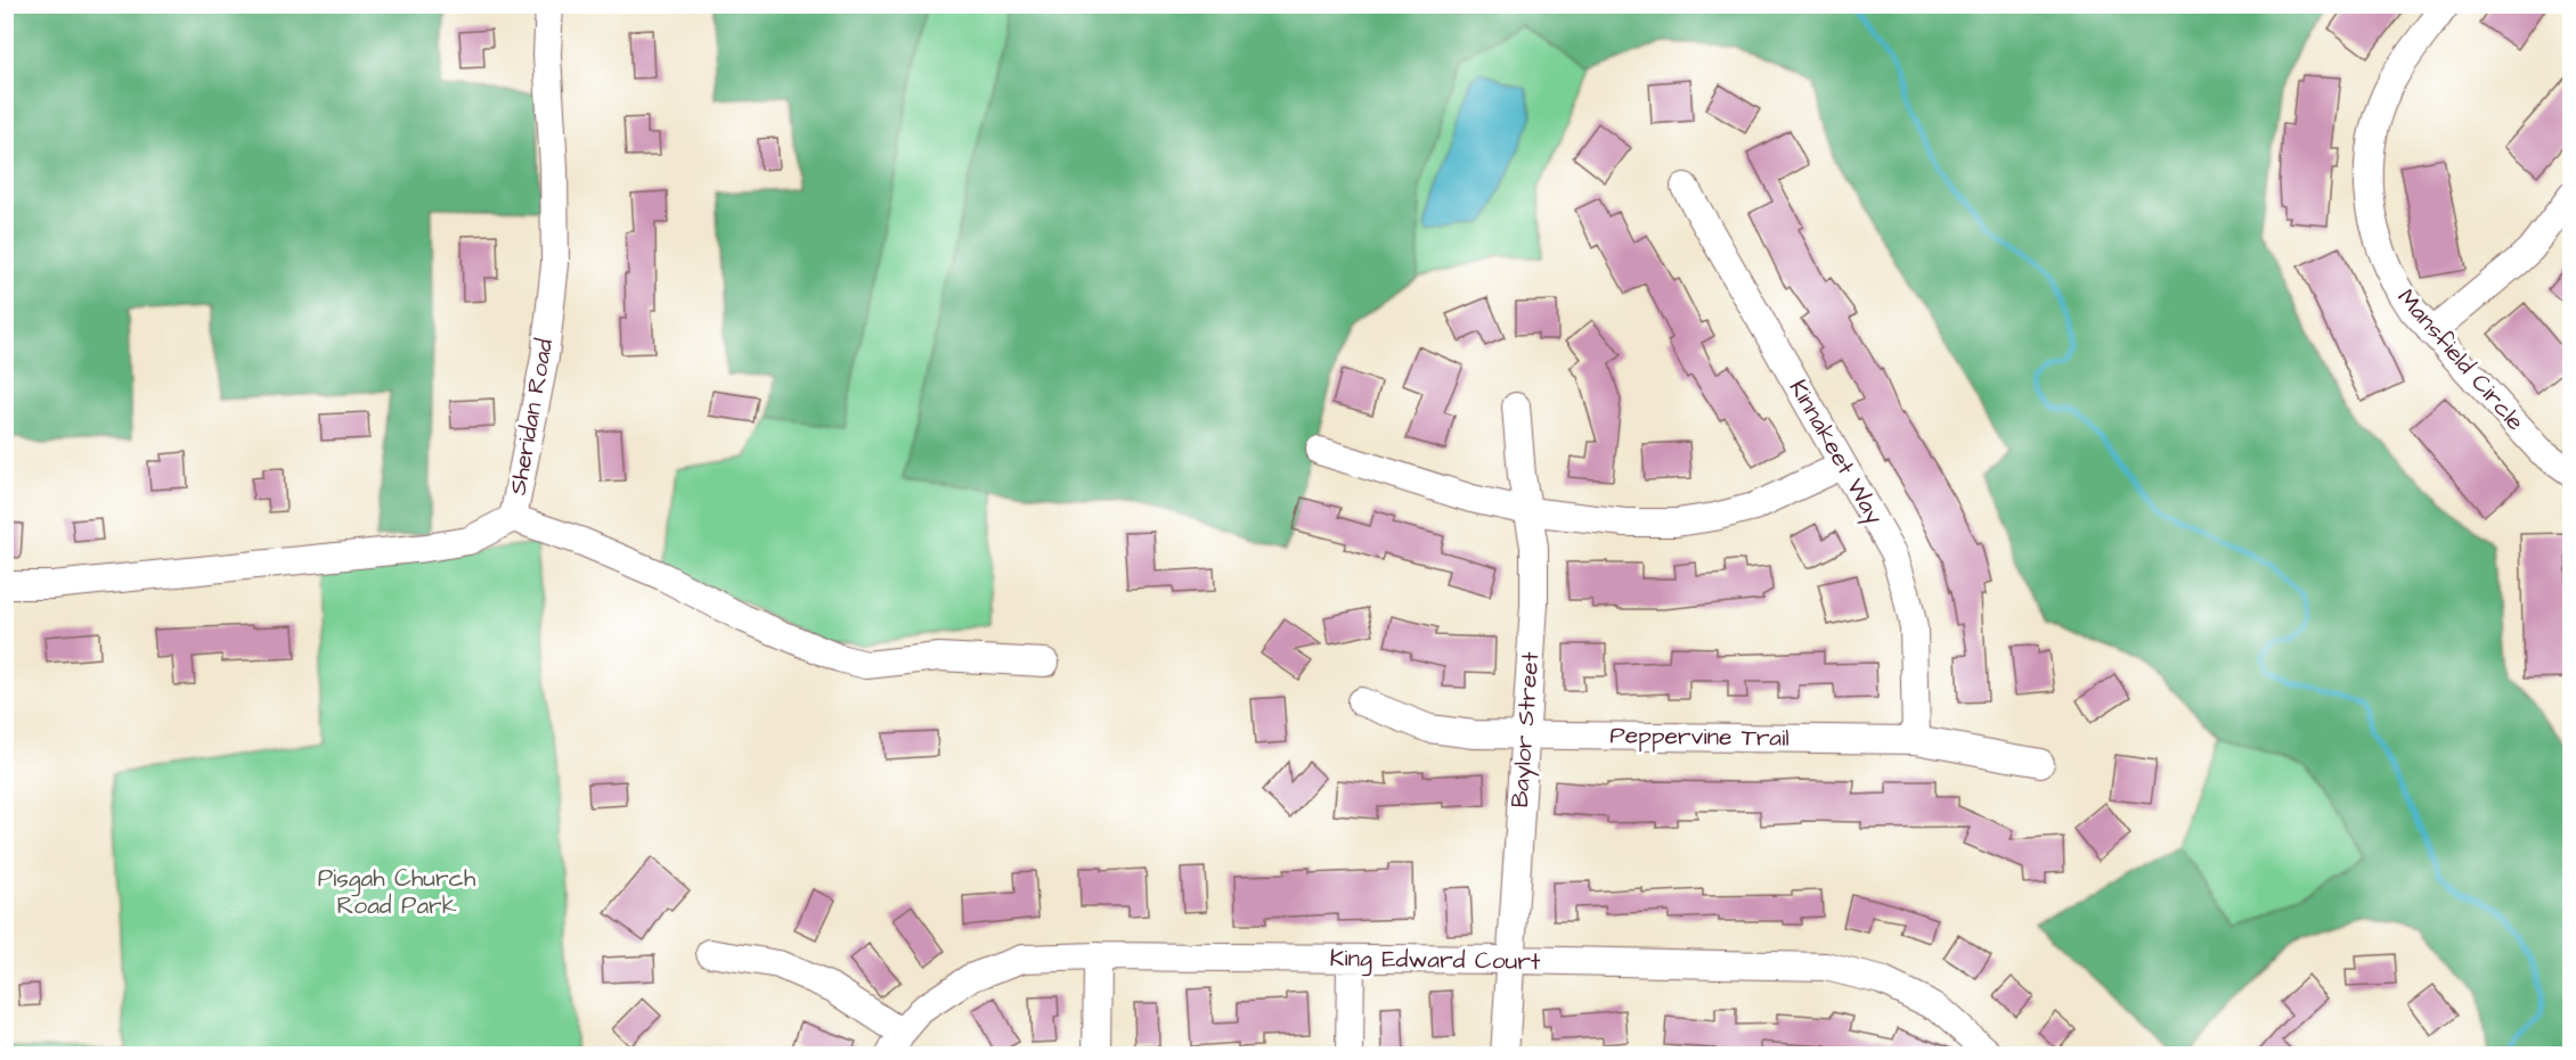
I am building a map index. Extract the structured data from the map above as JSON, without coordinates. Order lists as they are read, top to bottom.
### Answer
{
  "streets": {
    "street": [
      "Mansfield Circle",
      "Sheridan Road",
      "Kinnakeet Way",
      "Baylor Street",
      "Peppervine Trail",
      "King Edward Court"
    ]
  },
  "crossings": [
    ["Kinnakeet Way", "Peppervine Trail"],
    ["Baylor Street", "Peppervine Trail"],
    ["Baylor Street", "King Edward Court"]
  ],
  "parks": ["Pisgah Church Road Park"]
}
